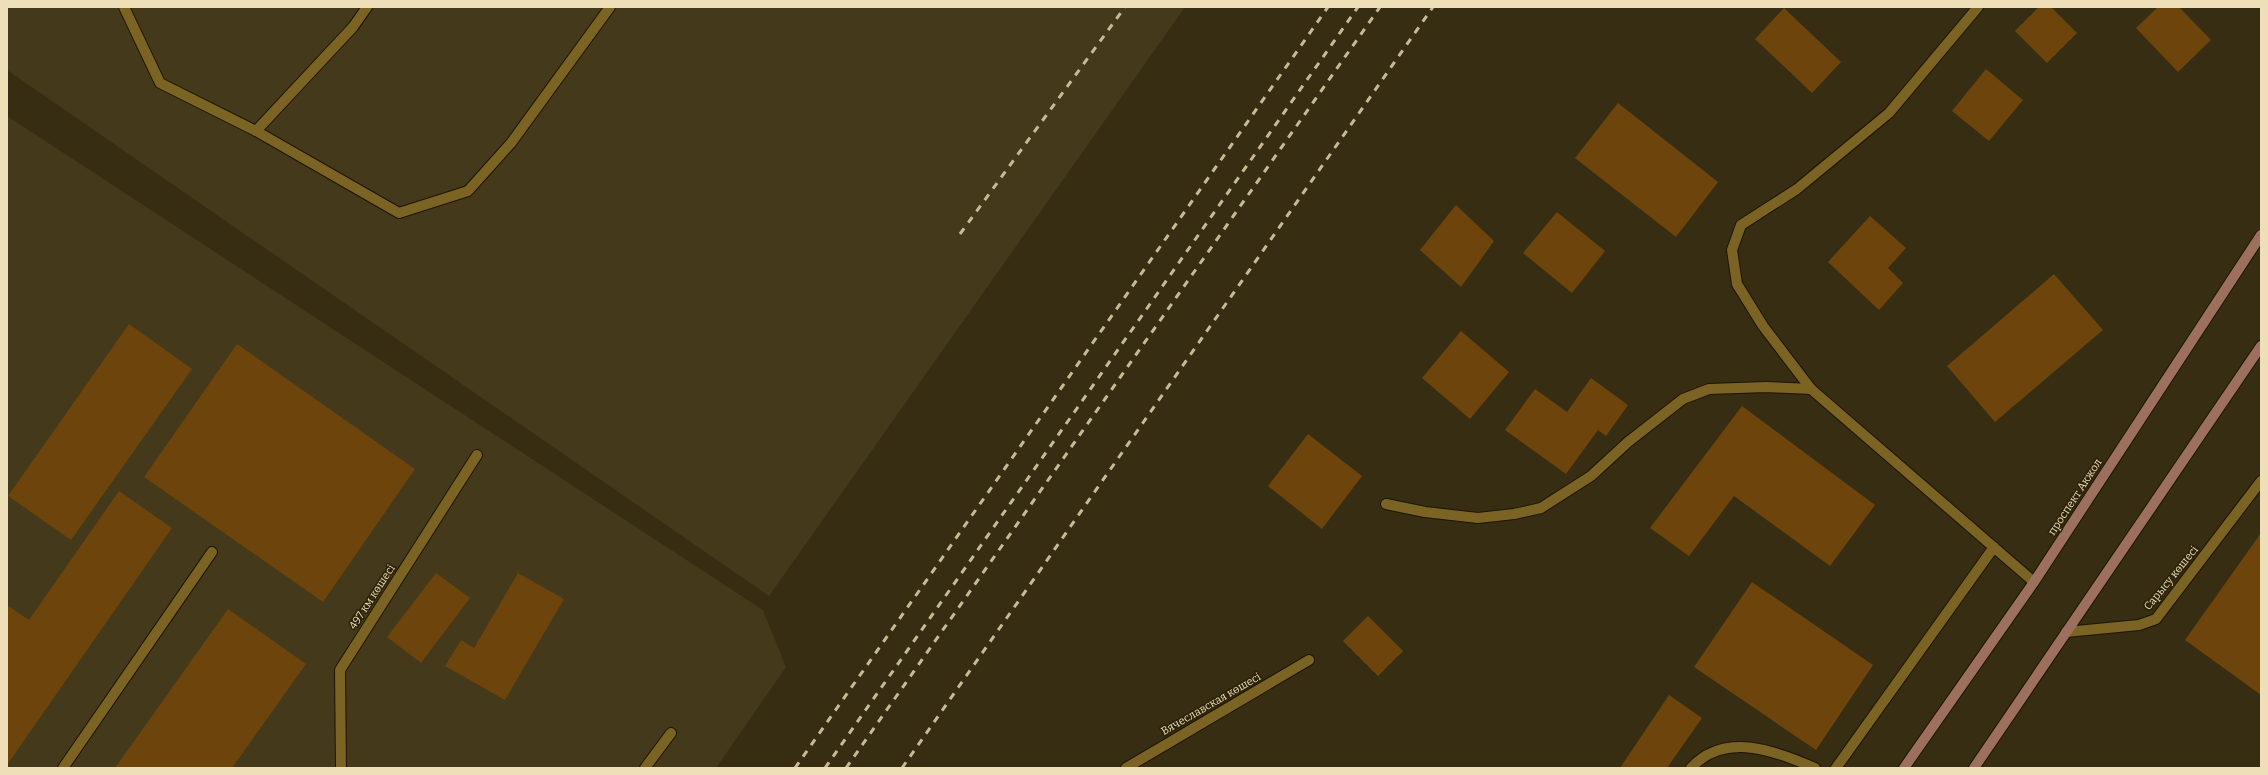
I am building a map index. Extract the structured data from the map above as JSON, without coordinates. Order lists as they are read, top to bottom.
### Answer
{
  "streets": {
    "main road": ["проспект Акжол"],
    "street": ["Сарысу көшесі", "497 км көшесі", "Вячеславская көшесі"]
  }
}
